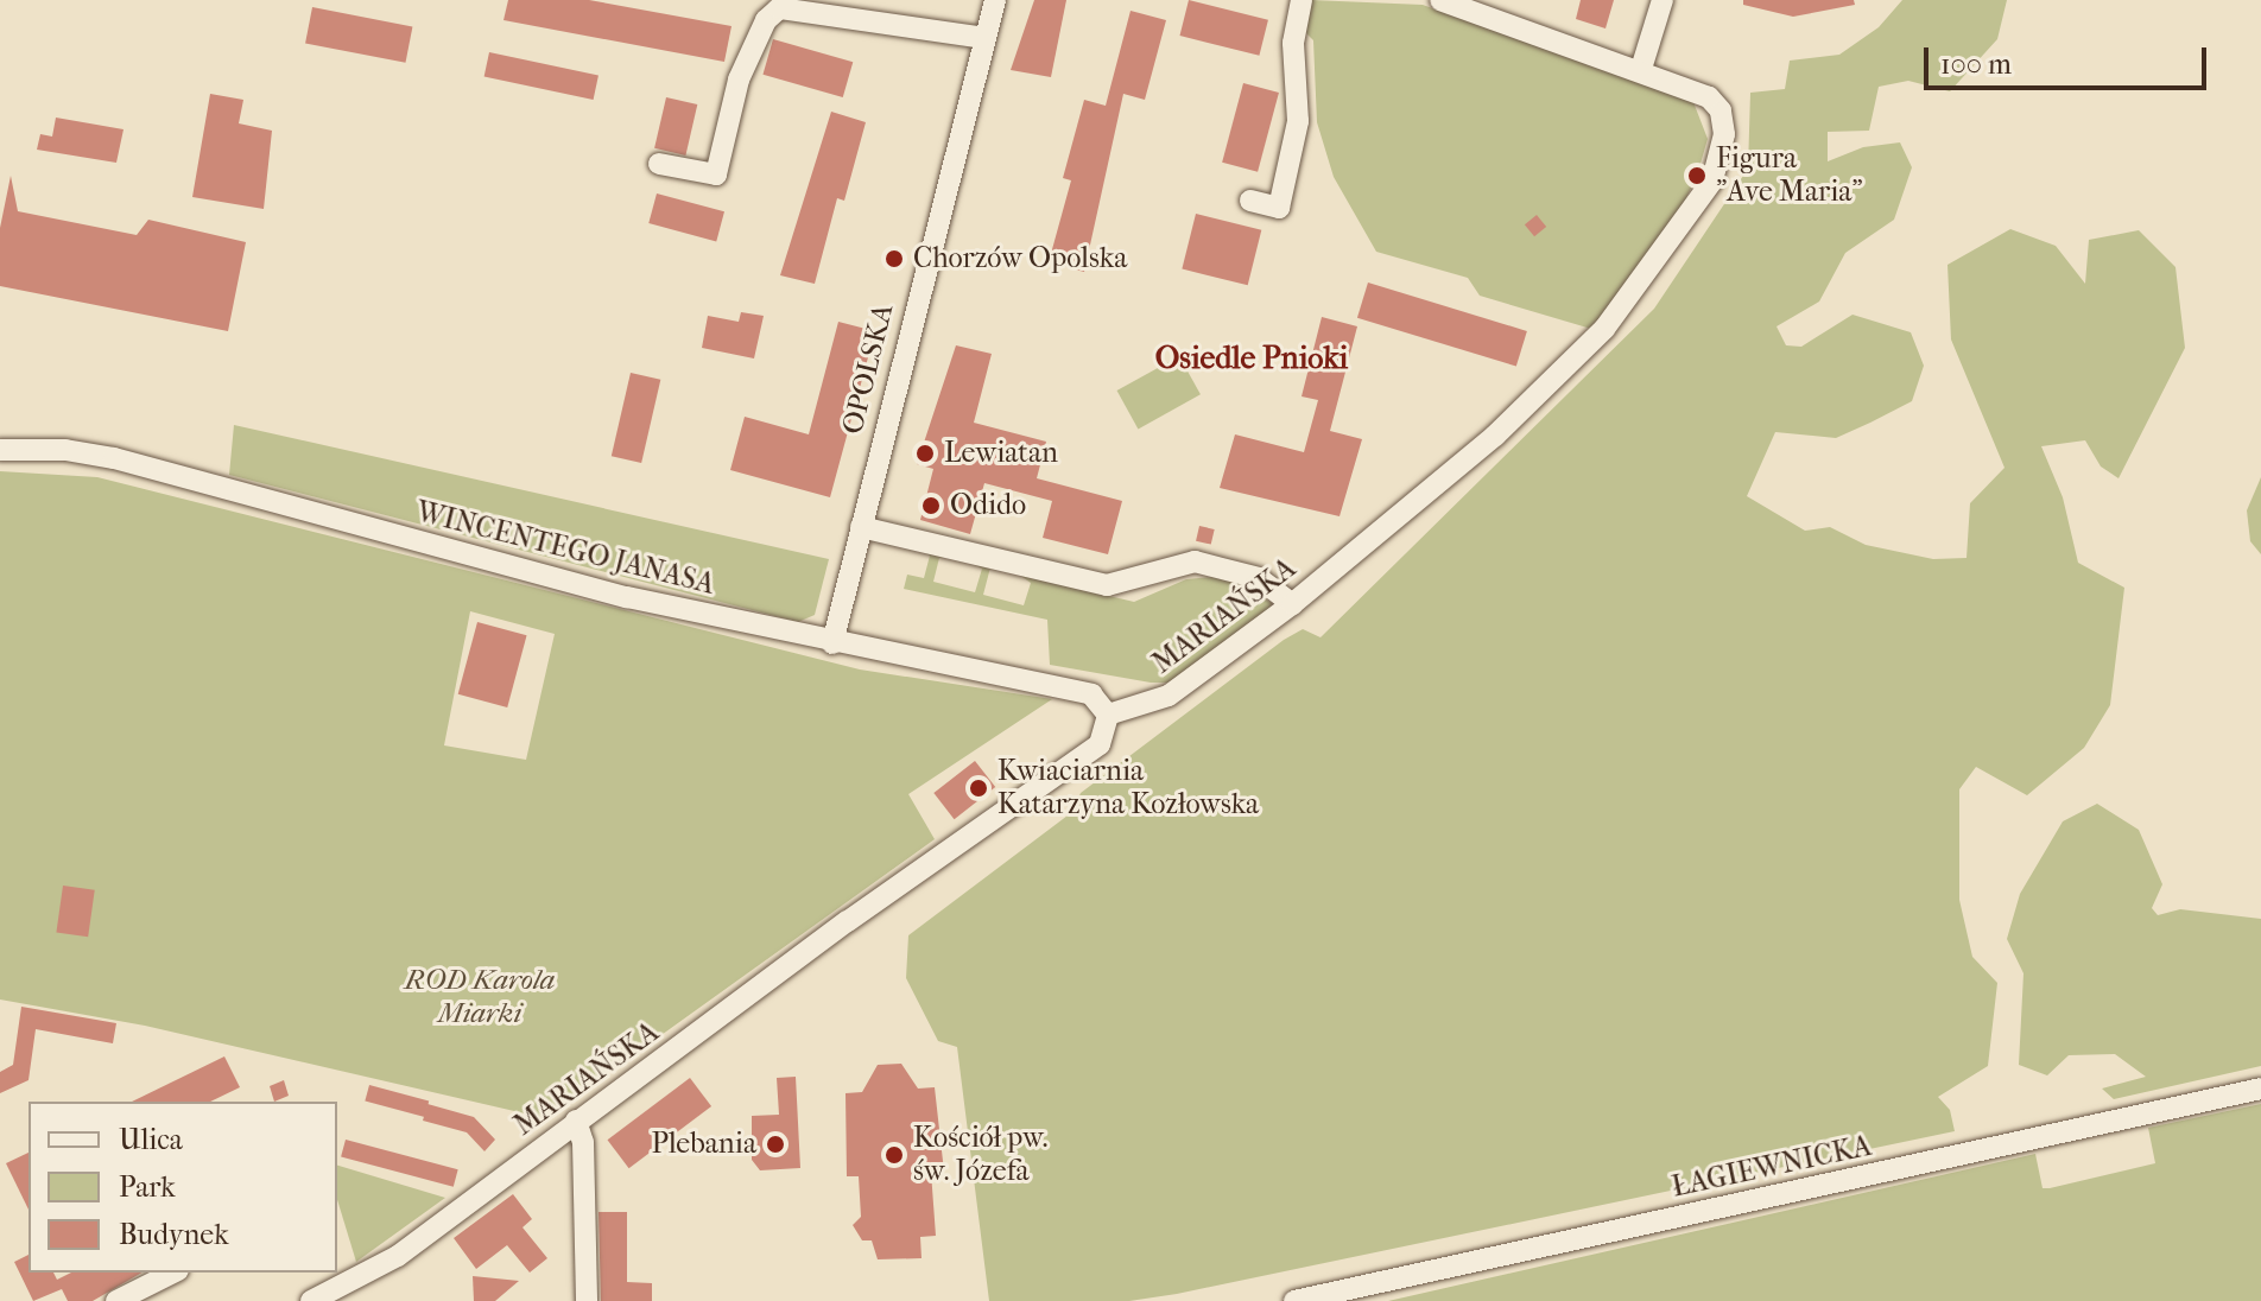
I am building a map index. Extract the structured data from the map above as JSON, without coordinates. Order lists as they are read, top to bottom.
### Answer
{
  "streets": {
    "street": [
      "OPOLSKA",
      "WINCENTEGO JANASA",
      "MARIAŃSKA",
      "ŁAGIEWNICKA"
    ]
  },
  "crossings": [
    ["OPOLSKA", "WINCENTEGO JANASA"],
    ["WINCENTEGO JANASA", "MARIAŃSKA"]
  ],
  "districts": ["Osiedle Pnioki"],
  "parks": ["ROD Karola Miarki"],
  "places": [
    "Figura \"Ave Maria\"",
    "Chorzów Opolska",
    "Lewiatan",
    "Odido",
    "Kwiaciarnia Katarzyna Kozłowska",
    "Plebania",
    "Kościół pw. św. Józefa"
  ],
  "legend": ["Ulica", "Park", "Budynek"],
  "scale_bar": "100 m"
}
